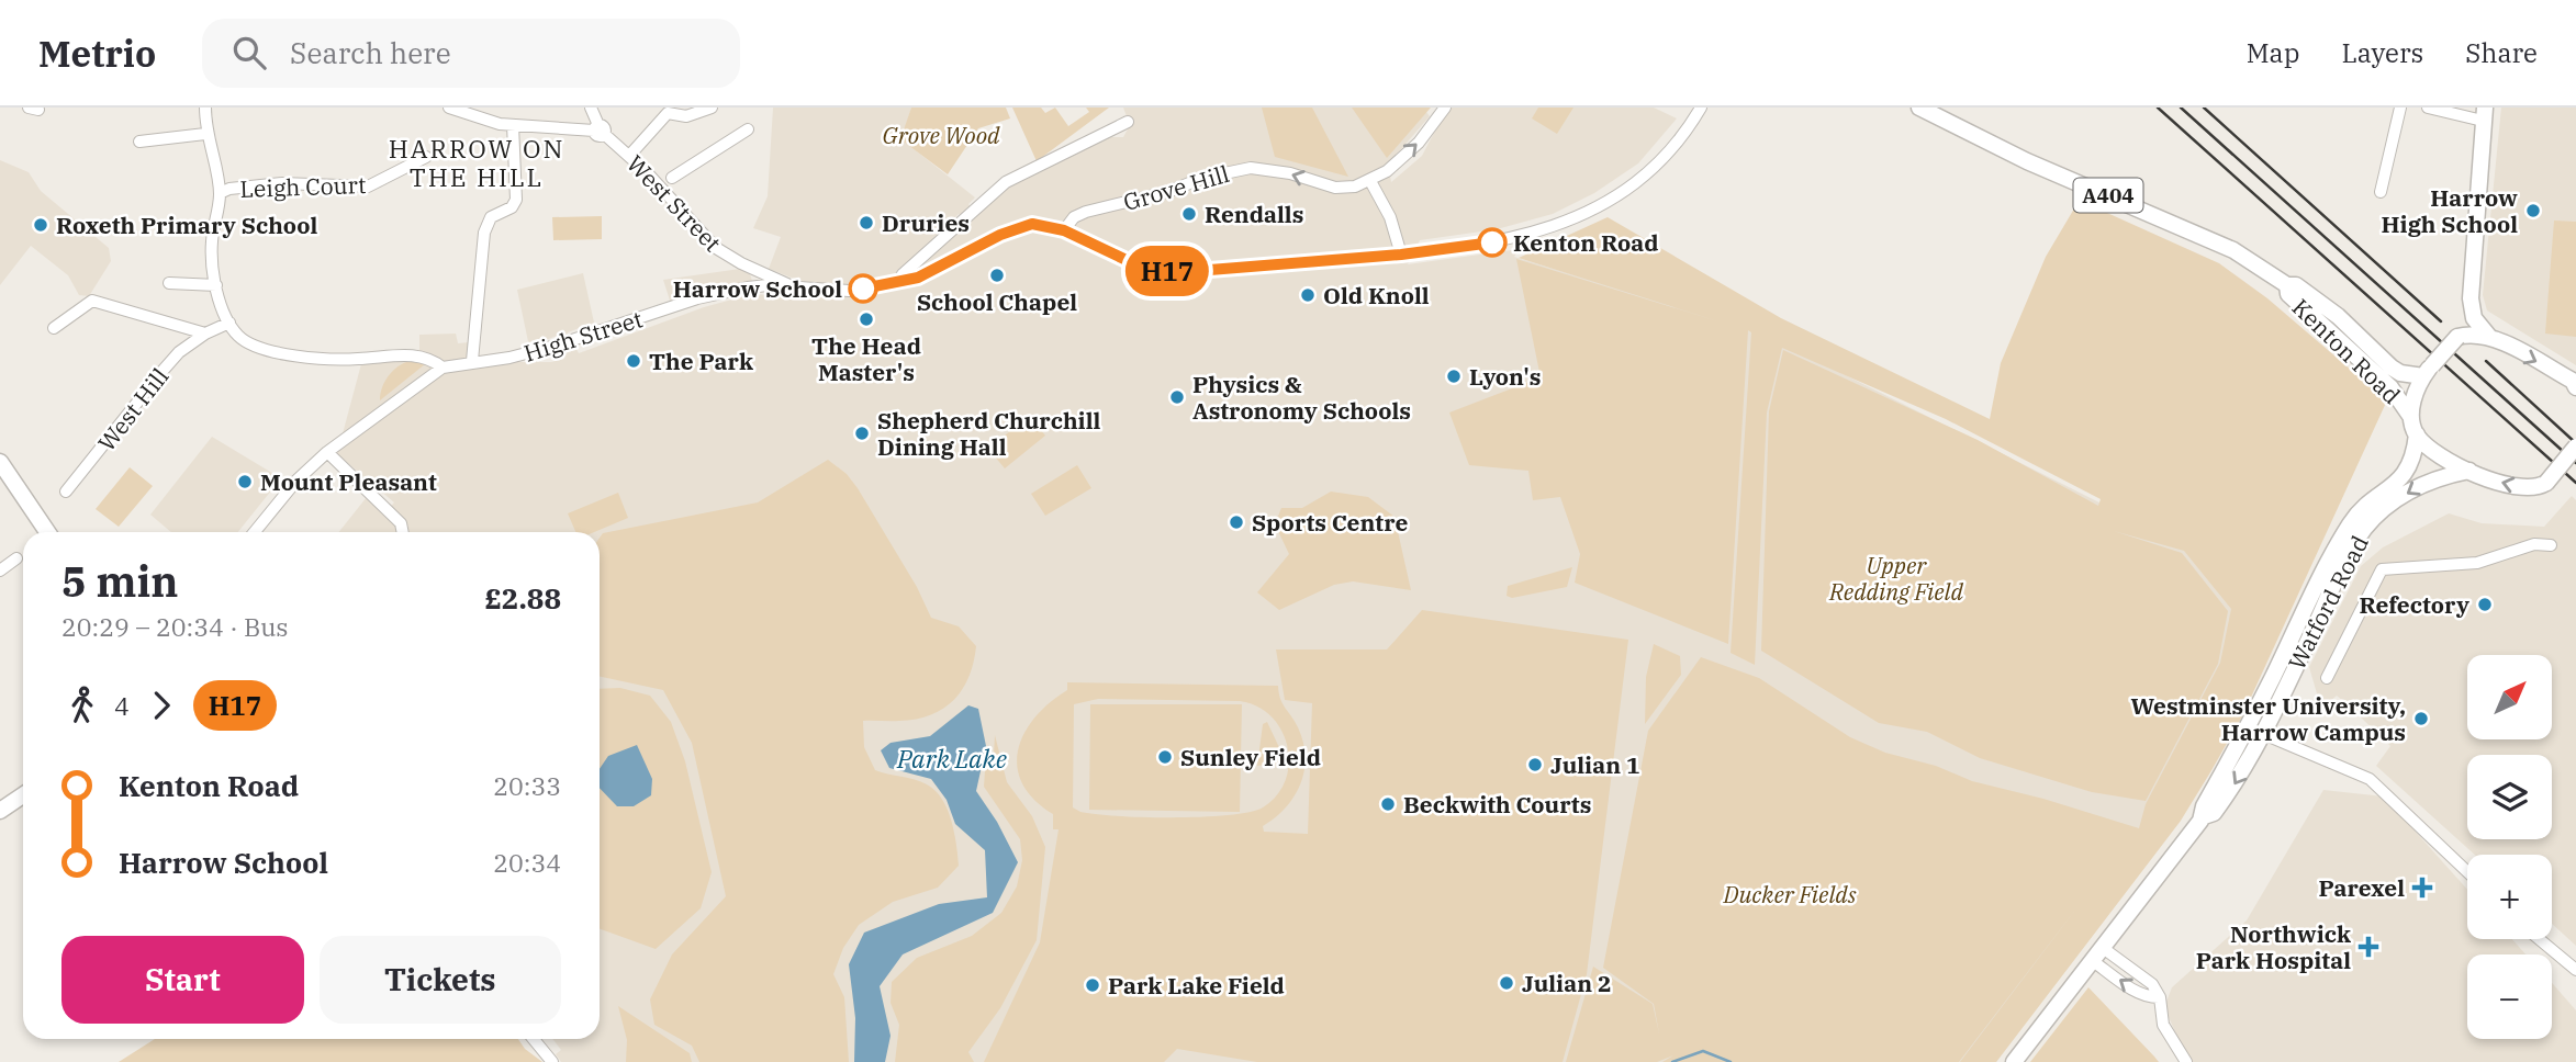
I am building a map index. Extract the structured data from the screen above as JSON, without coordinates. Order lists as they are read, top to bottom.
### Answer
{
  "streets": {
    "main road": ["A404", "Kenton Road", "Watford Road"],
    "street": [
      "Leigh Court",
      "Grove Hill",
      "West Street",
      "High Street",
      "West Hill"
    ]
  },
  "crossings": [
    ["Grove Hill", "High Street"],
    ["West Street", "High Street"],
    ["Kenton Road", "Watford Road"]
  ],
  "districts": ["HARROW ON THE HILL"],
  "water": ["Park Lake"],
  "parks": ["Grove Wood", "Upper Redding Field", "Ducker Fields"],
  "places": {
    "other": [
      "Harrow High School",
      "Rendalls",
      "Druries",
      "Roxeth Primary School",
      "Kenton Road",
      "School Chapel",
      "Harrow School",
      "Old Knoll",
      "The Head Master's",
      "The Park",
      "Lyon's",
      "Physics & Astronomy Schools",
      "Shepherd Churchill Dining Hall",
      "Mount Pleasant",
      "Sports Centre",
      "Refectory",
      "Westminster University, Harrow Campus",
      "Sunley Field",
      "Julian 1",
      "Beckwith Courts",
      "Julian 2",
      "Park Lake Field"
    ],
    "health": ["Parexel", "Northwick Park Hospital"]
  },
  "lines": ["bus line H17"],
  "north": "top right",
  "page": {
    "header": "Metrio",
    "search": "Search here",
    "nav": ["Map", "Layers", "Share"],
    "on_map": "H17",
    "heading": ["5 min", "20:29 – 20:34 · Bus", "£2.88"],
    "map_buttons": ["+", "−"],
    "legs": ["4", "H17"],
    "list": [
      {
        "name": "Kenton Road",
        "value": "20:33"
      },
      {
        "name": "Harrow School",
        "value": "20:34"
      }
    ],
    "buttons": ["Start", "Tickets"]
  }
}
